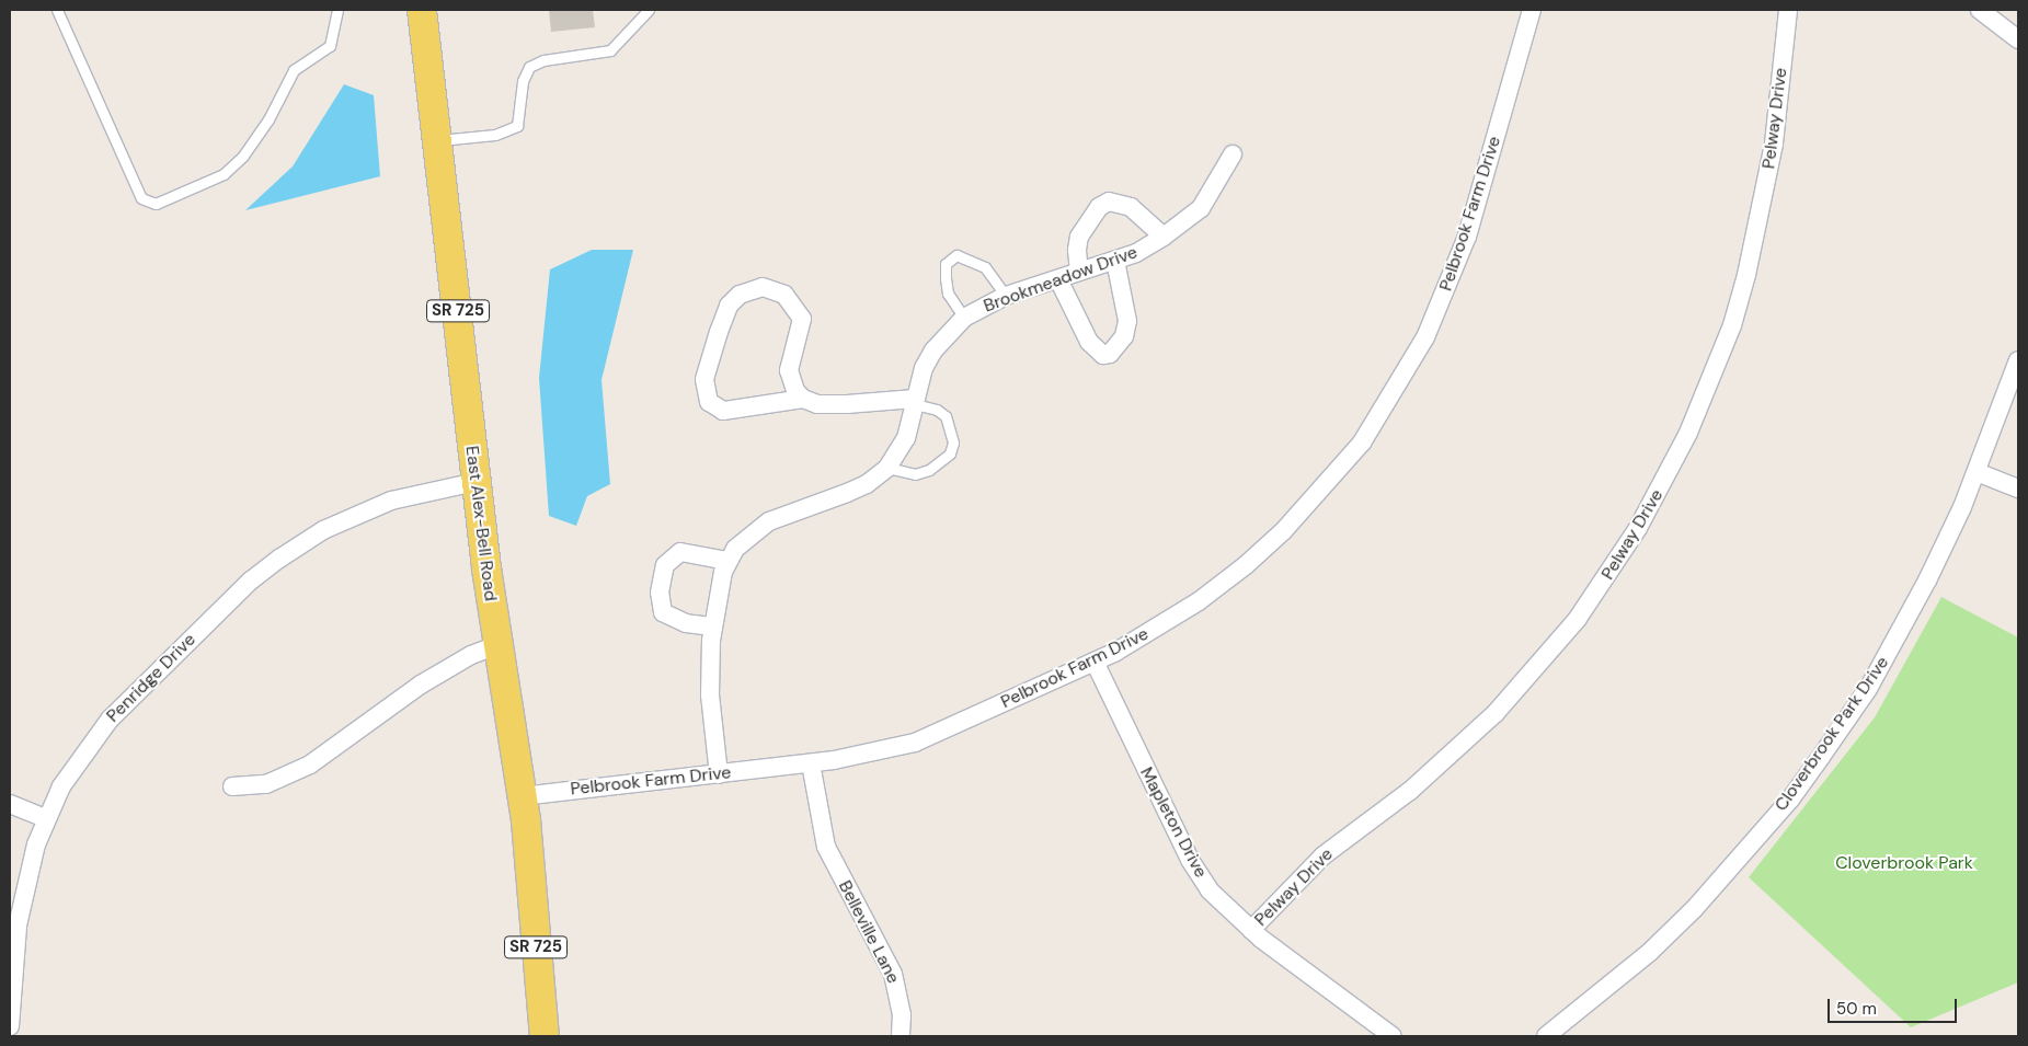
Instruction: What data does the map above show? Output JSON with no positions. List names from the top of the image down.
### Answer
{
  "streets": {
    "main road": ["SR 725", "East Alex-Bell Road"],
    "street": [
      "Pelway Drive",
      "Pelbrook Farm Drive",
      "Brookmeadow Drive",
      "Penridge Drive",
      "Cloverbrook Park Drive",
      "Mapleton Drive",
      "Belleville Lane"
    ]
  },
  "crossings": [
    ["Pelway Drive", "Mapleton Drive"],
    ["Pelbrook Farm Drive", "Brookmeadow Drive"],
    ["Pelbrook Farm Drive", "East Alex-Bell Road"],
    ["Pelbrook Farm Drive", "Mapleton Drive"],
    ["Pelbrook Farm Drive", "Belleville Lane"],
    ["East Alex-Bell Road", "Penridge Drive"]
  ],
  "parks": ["Cloverbrook Park"],
  "scale_bar": "50 m"
}
